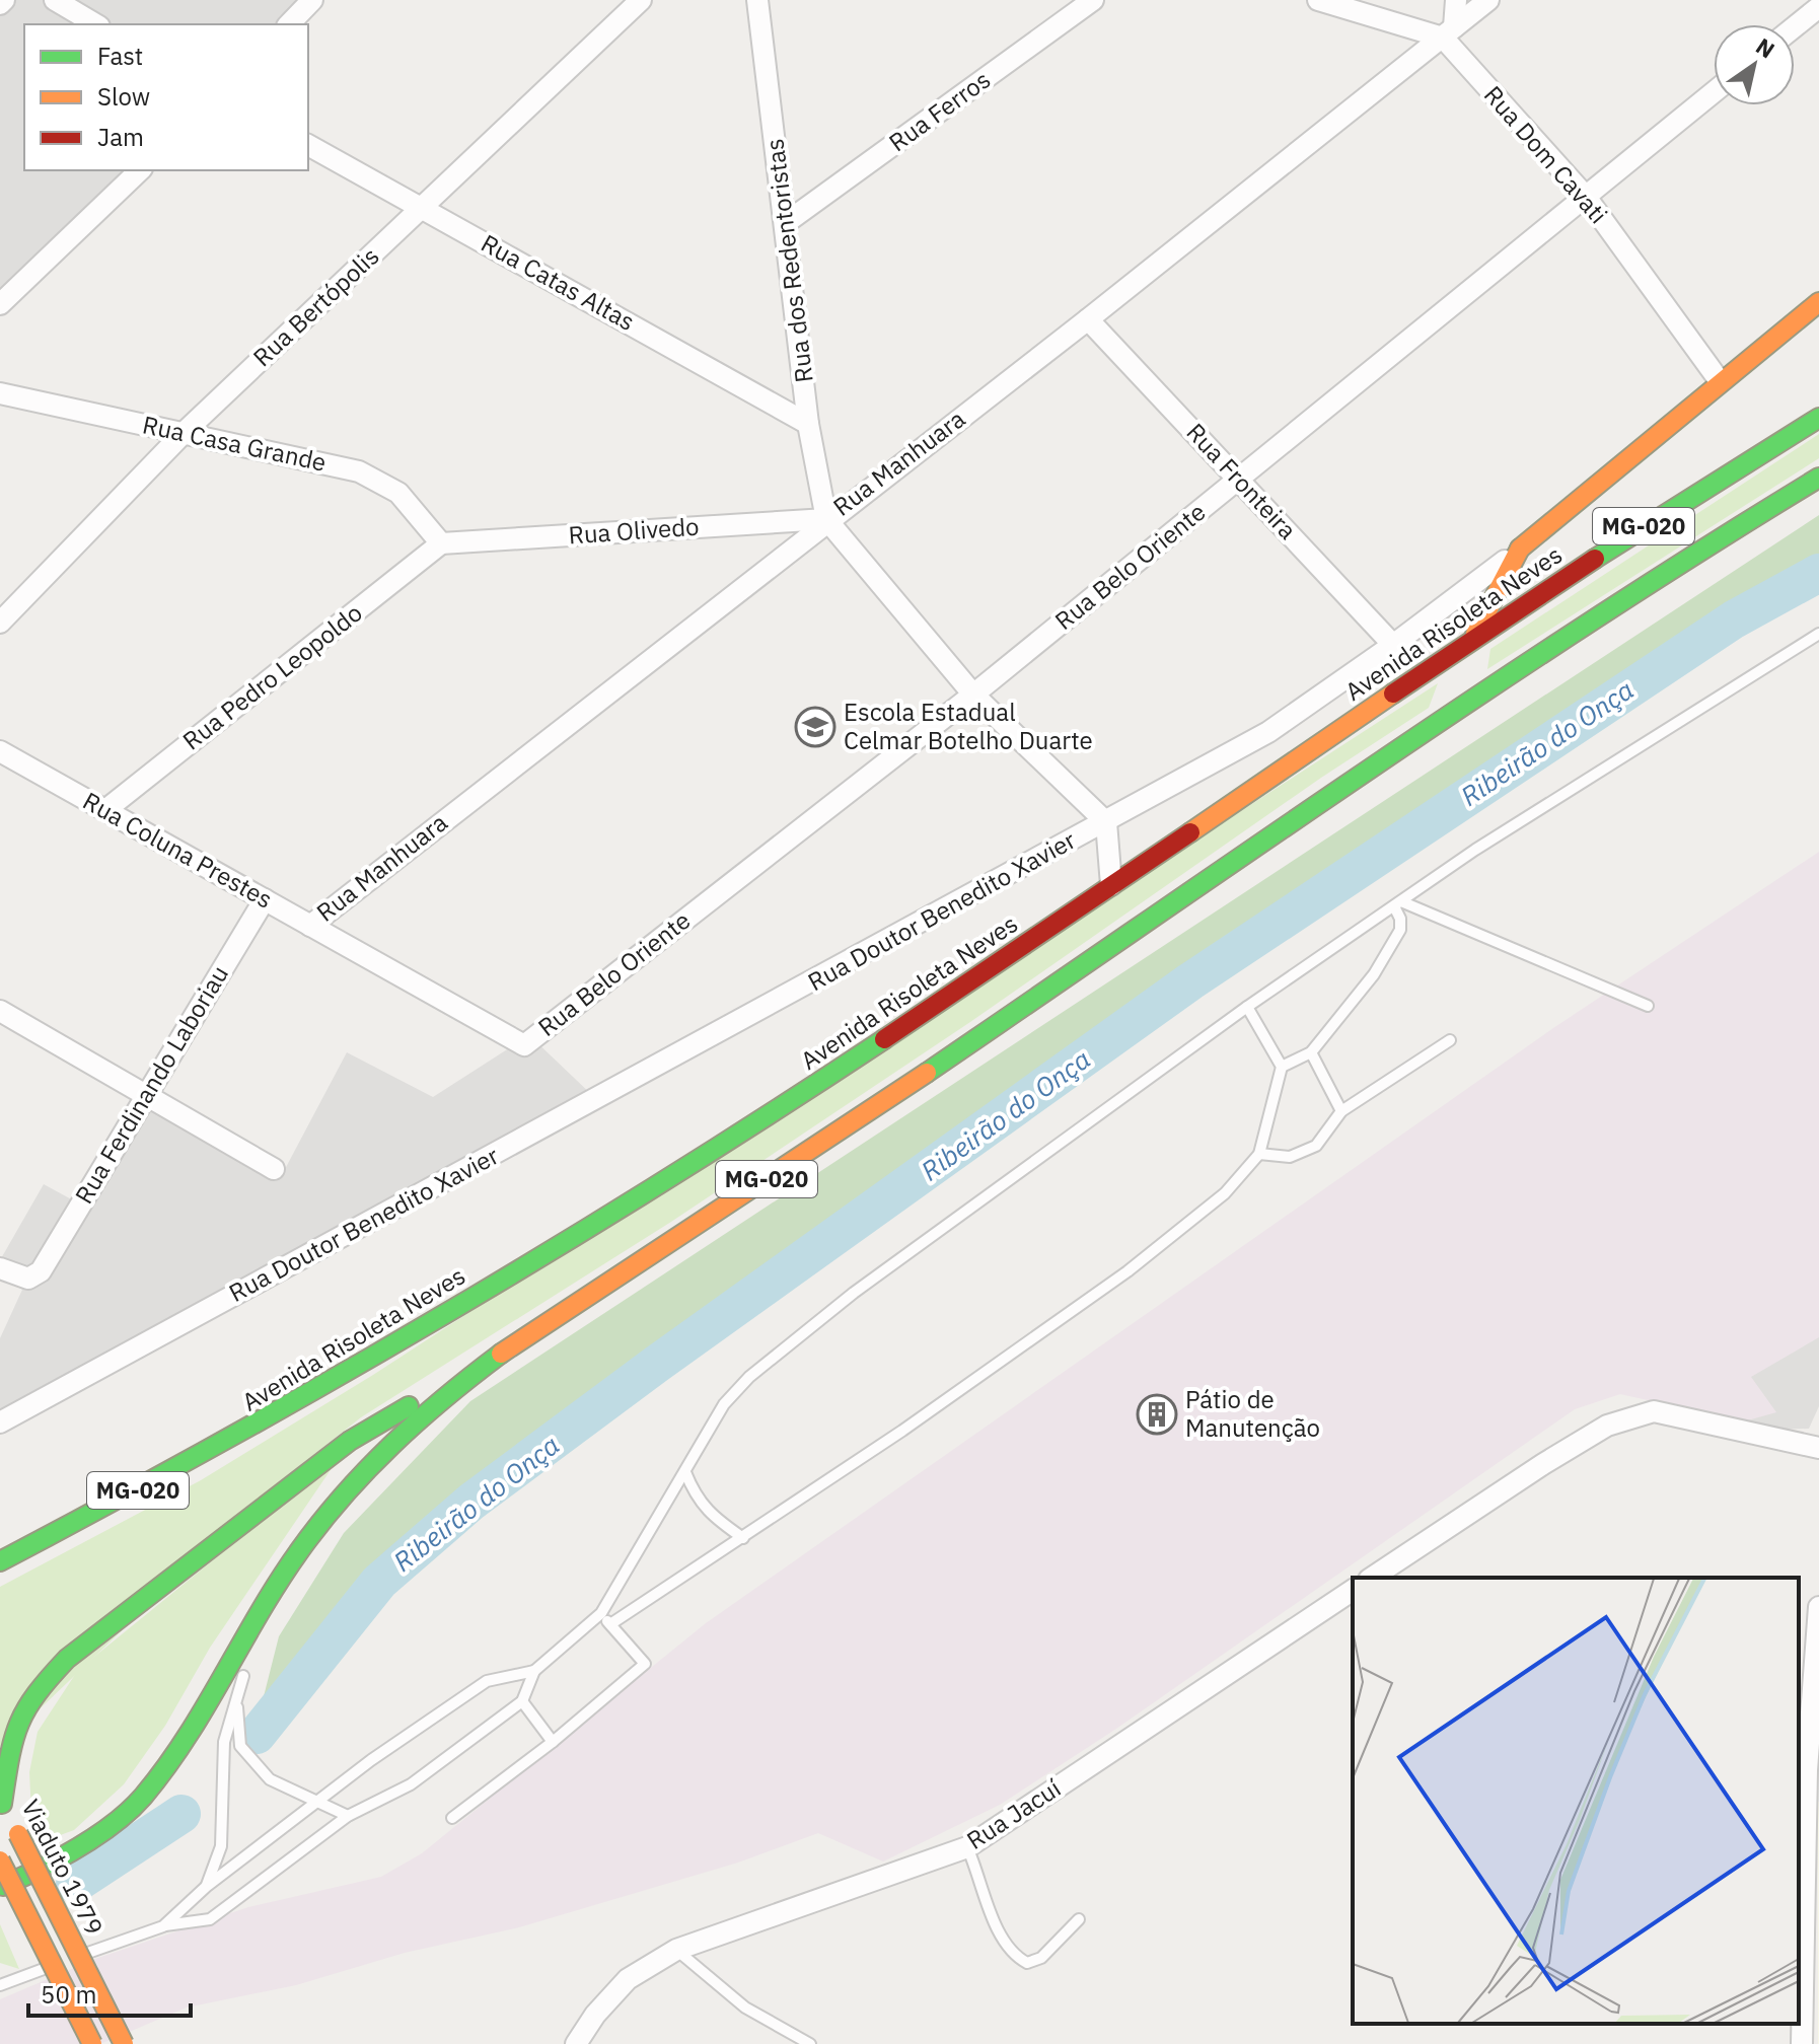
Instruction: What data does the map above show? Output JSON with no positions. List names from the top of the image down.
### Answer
{
  "streets": {
    "main road": [
      "MG-020",
      "Avenida Risoleta Neves",
      "Rua Doutor Benedito Xavier",
      "Viaduto 1979"
    ],
    "street": [
      "Rua Ferros",
      "Rua Dom Cavati",
      "Rua dos Redentoristas",
      "Rua Catas Altas",
      "Rua Bertópolis",
      "Rua Casa Grande",
      "Rua Manhuara",
      "Rua Fronteira",
      "Rua Olivedo",
      "Rua Belo Oriente",
      "Rua Pedro Leopoldo",
      "Rua Coluna Prestes",
      "Rua Ferdinando Laboriau",
      "Rua Jacuí"
    ]
  },
  "crossings": [
    ["Rua Ferros", "Rua dos Redentoristas"],
    ["Rua Dom Cavati", "Rua Manhuara"],
    ["Rua Dom Cavati", "Rua Belo Oriente"],
    ["Rua Dom Cavati", "Rua Doutor Benedito Xavier"],
    ["Rua dos Redentoristas", "Rua Catas Altas"],
    ["Rua dos Redentoristas", "Rua Manhuara"],
    ["Rua dos Redentoristas", "Rua Olivedo"],
    ["Rua Catas Altas", "Rua Bertópolis"],
    ["Rua Bertópolis", "Rua Casa Grande"],
    ["Rua Casa Grande", "Rua Olivedo"],
    ["Rua Casa Grande", "Rua Pedro Leopoldo"],
    ["Rua Manhuara", "Rua Fronteira"],
    ["Rua Manhuara", "Rua Olivedo"],
    ["Rua Manhuara", "Rua Coluna Prestes"],
    ["Rua Fronteira", "Rua Belo Oriente"],
    ["Rua Fronteira", "Rua Doutor Benedito Xavier"],
    ["Rua Olivedo", "Rua Pedro Leopoldo"],
    ["Rua Belo Oriente", "Rua Coluna Prestes"],
    ["Rua Pedro Leopoldo", "Rua Coluna Prestes"],
    ["Rua Coluna Prestes", "Rua Ferdinando Laboriau"]
  ],
  "water": ["Ribeirão do Onça"],
  "places": {
    "school or university": ["Escola Estadual Celmar Botelho Duarte"],
    "building": ["Pátio de Manutenção"]
  },
  "legend": ["Fast", "Slow", "Jam"],
  "scale_bar": "50 m",
  "north": "top right"
}
